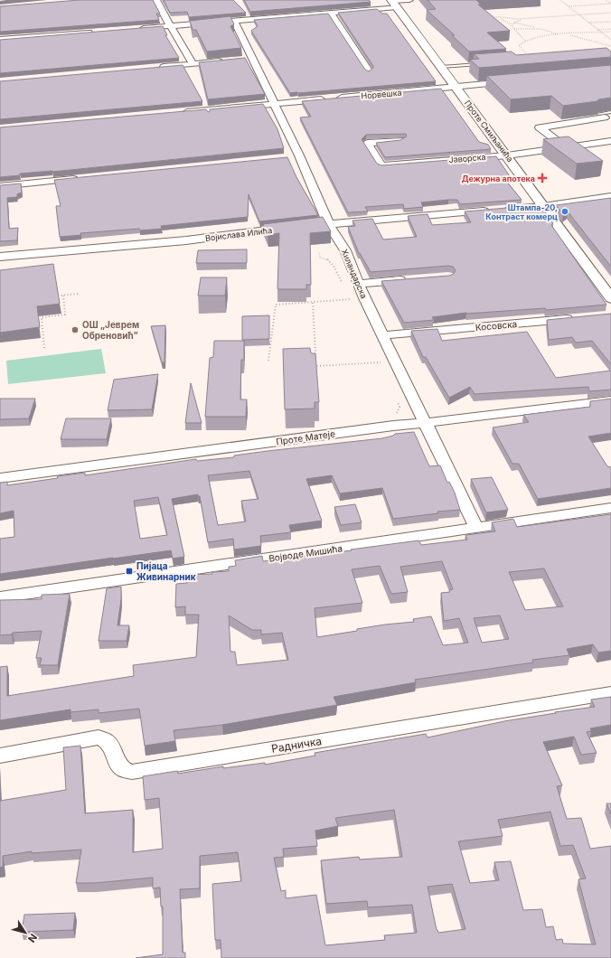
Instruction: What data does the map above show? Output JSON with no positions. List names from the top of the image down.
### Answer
{
  "streets": {
    "street": [
      "Норвешка",
      "Проте Смиљанића",
      "Јаворска",
      "Војислава Илића",
      "Хиландарска",
      "Косовска",
      "Проте Матеје",
      "Војводе Мишића",
      "Радничка"
    ]
  },
  "crossings": [
    ["Норвешка", "Проте Смиљанића"],
    ["Норвешка", "Хиландарска"],
    ["Проте Смиљанића", "Јаворска"],
    ["Проте Смиљанића", "Војислава Илића"],
    ["Војислава Илића", "Хиландарска"],
    ["Хиландарска", "Косовска"],
    ["Хиландарска", "Проте Матеје"],
    ["Хиландарска", "Војводе Мишића"]
  ],
  "places": {
    "health": ["Дежурна апотека"],
    "other": ["Штампа-20, Контраст комерц", "ОШ „Јеврем Обреновић”"],
    "transit": ["Пијаца Живинарник"]
  },
  "north": "bottom right"
}
